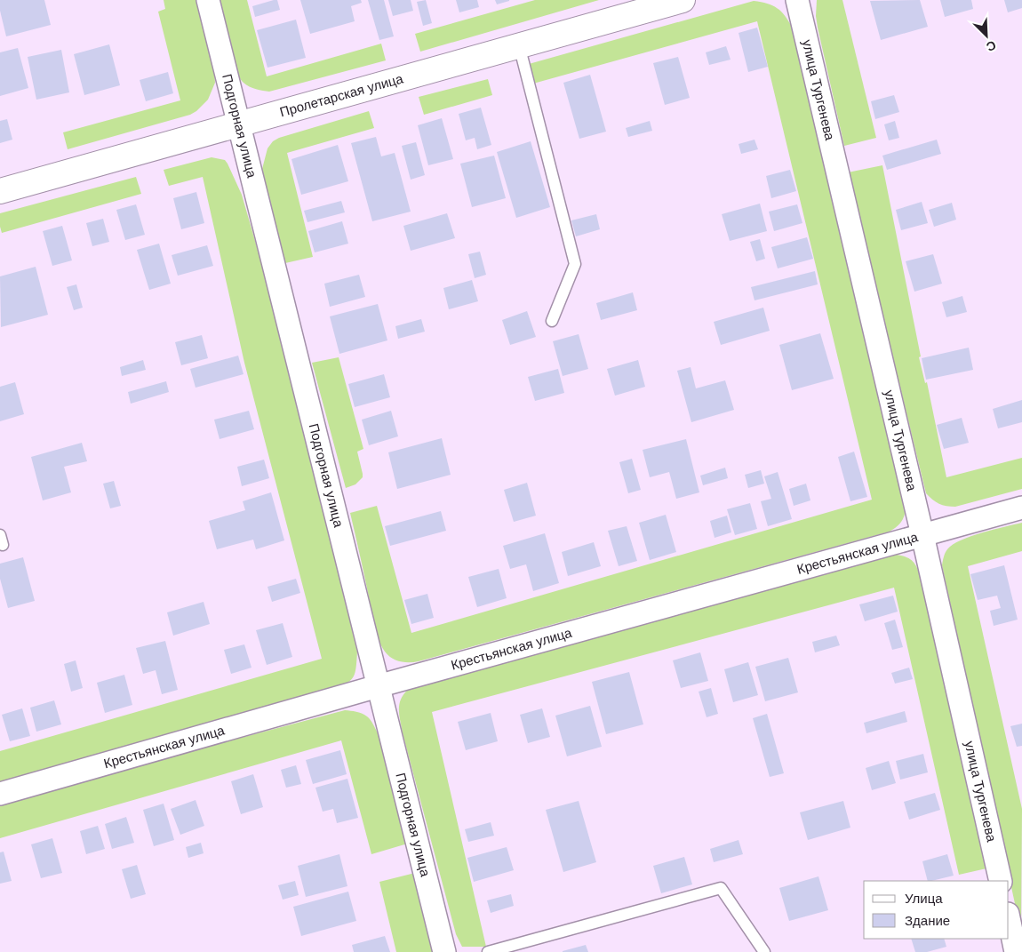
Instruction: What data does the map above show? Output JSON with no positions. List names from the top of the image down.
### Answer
{
  "streets": {
    "street": [
      "улица Тургенева",
      "Пролетарская улица",
      "Подгорная улица",
      "Крестьянская улица"
    ]
  },
  "crossings": [
    ["улица Тургенева", "Крестьянская улица"],
    ["Пролетарская улица", "Подгорная улица"],
    ["Подгорная улица", "Крестьянская улица"]
  ],
  "legend": ["Улица", "Здание"],
  "north": "bottom right"
}
